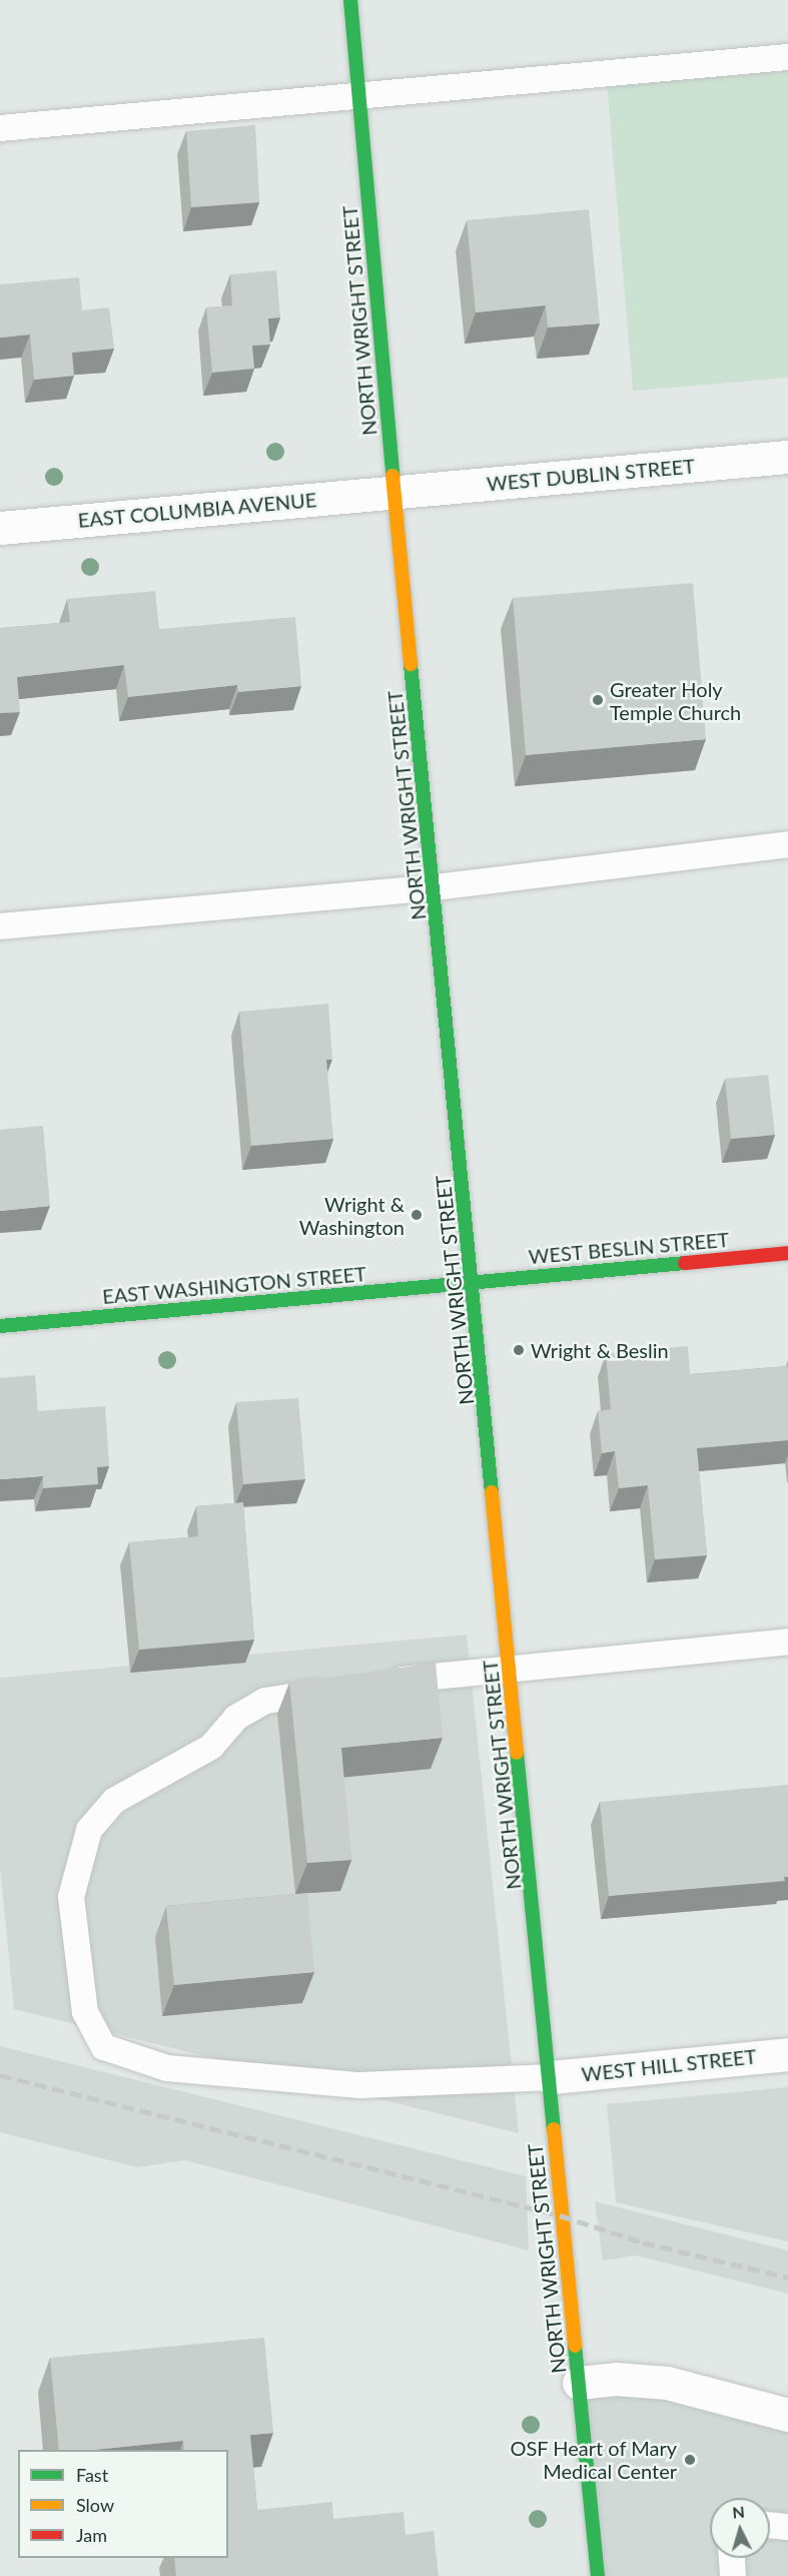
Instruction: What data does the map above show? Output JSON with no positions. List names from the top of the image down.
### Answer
{
  "streets": {
    "street": [
      "NORTH WRIGHT STREET",
      "WEST DUBLIN STREET",
      "EAST COLUMBIA AVENUE",
      "WEST BESLIN STREET",
      "EAST WASHINGTON STREET",
      "WEST HILL STREET"
    ]
  },
  "crossings": [
    ["NORTH WRIGHT STREET", "WEST DUBLIN STREET"],
    ["NORTH WRIGHT STREET", "EAST COLUMBIA AVENUE"],
    ["NORTH WRIGHT STREET", "WEST BESLIN STREET"],
    ["NORTH WRIGHT STREET", "EAST WASHINGTON STREET"],
    ["NORTH WRIGHT STREET", "WEST HILL STREET"],
    ["WEST DUBLIN STREET", "EAST COLUMBIA AVENUE"],
    ["WEST BESLIN STREET", "EAST WASHINGTON STREET"]
  ],
  "places": [
    "Greater Holy Temple Church",
    "Wright & Washington",
    "Wright & Beslin",
    "OSF Heart of Mary Medical Center"
  ],
  "legend": ["Fast", "Slow", "Jam"],
  "north": "top"
}
